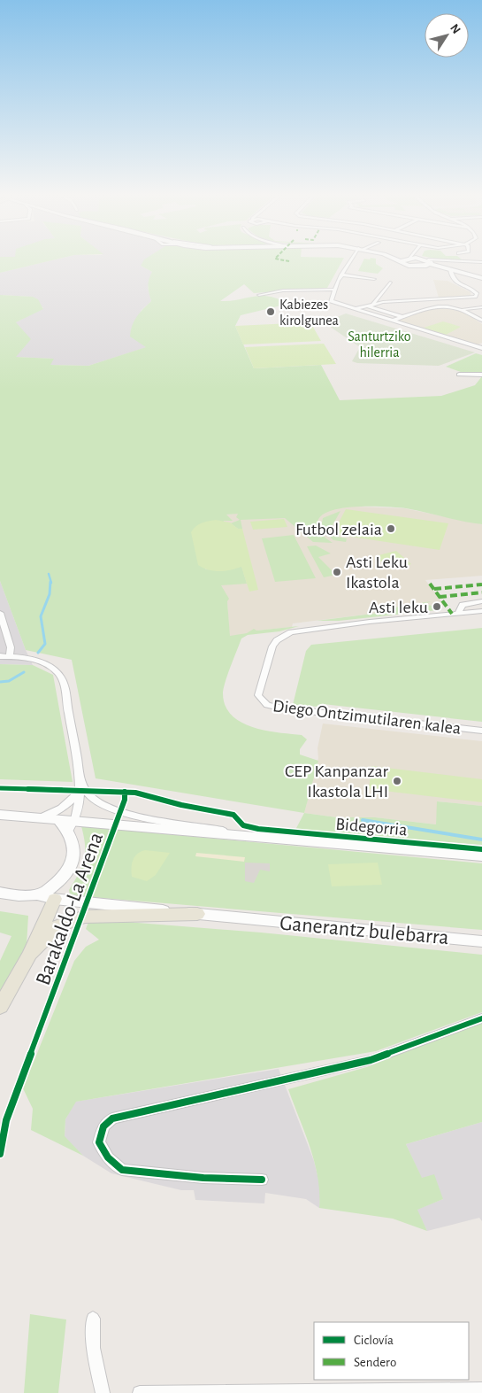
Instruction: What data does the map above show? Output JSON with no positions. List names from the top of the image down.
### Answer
{
  "streets": {
    "street": ["Diego Ontzimutilaren kalea", "Ganerantz bulebarra"],
    "cycle path": ["Bidegorria", "Barakaldo-La Arena"]
  },
  "parks": ["Santurtziko hilerria"],
  "places": [
    "Kabiezes kirolgunea",
    "Futbol zelaia",
    "Asti Leku Ikastola",
    "Asti leku",
    "CEP Kanpanzar Ikastola LHI"
  ],
  "legend": ["Ciclovía", "Sendero"],
  "north": "top right"
}
